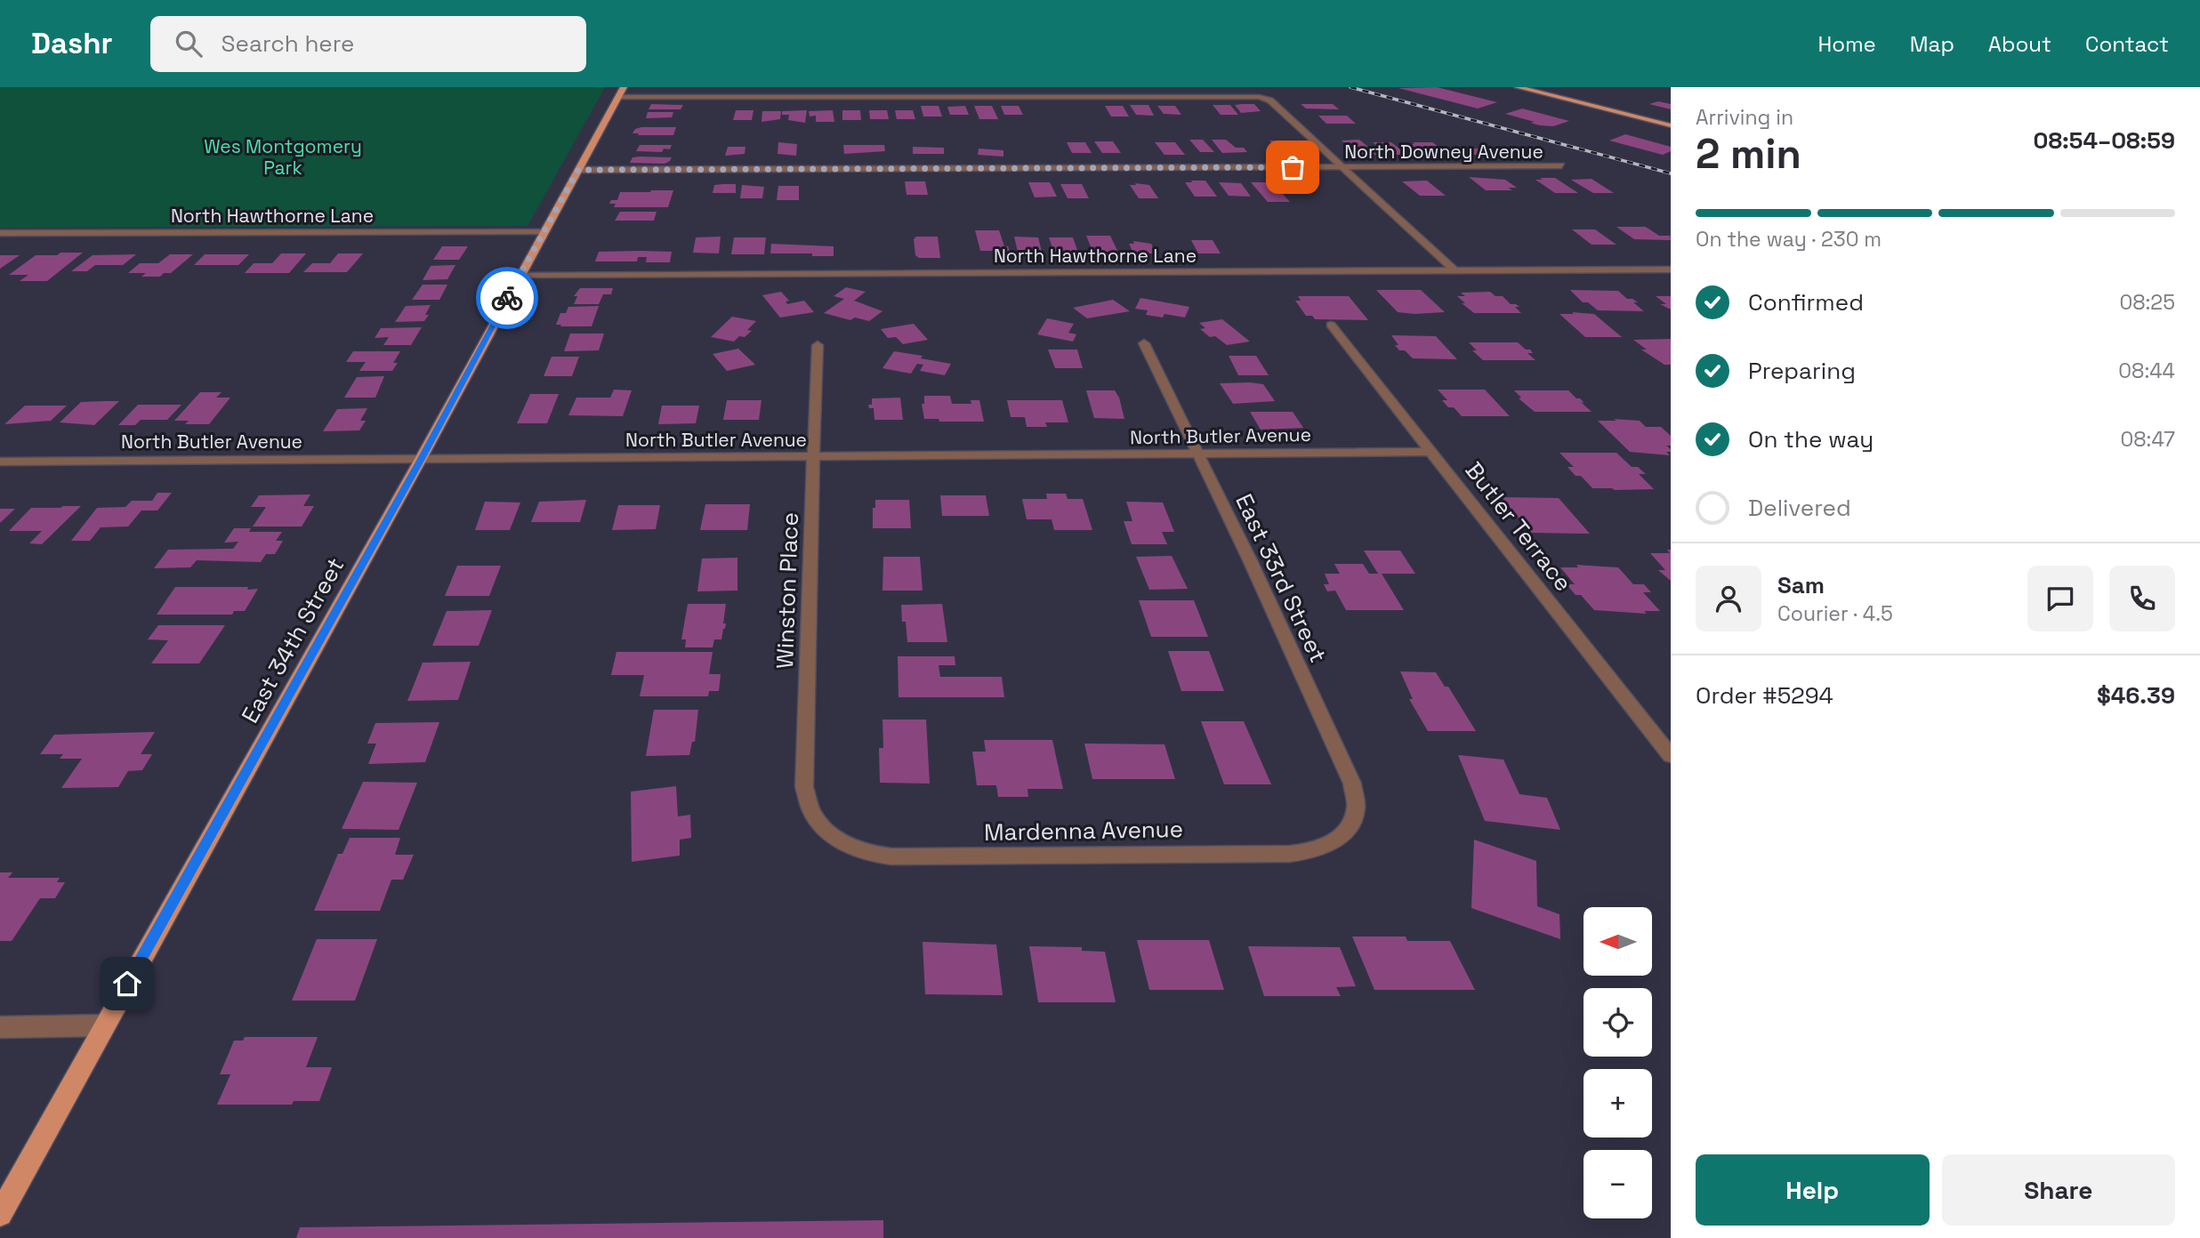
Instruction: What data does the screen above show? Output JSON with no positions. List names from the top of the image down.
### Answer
{
  "streets": {
    "main road": ["East 34th Street"],
    "street": [
      "North Downey Avenue",
      "North Hawthorne Lane",
      "North Butler Avenue",
      "Butler Terrace",
      "East 33rd Street",
      "Winston Place",
      "Mardenna Avenue"
    ]
  },
  "crossings": [
    ["North Downey Avenue", "East 34th Street"],
    ["North Hawthorne Lane", "East 34th Street"],
    ["North Butler Avenue", "Butler Terrace"],
    ["North Butler Avenue", "East 33rd Street"],
    ["North Butler Avenue", "Winston Place"],
    ["North Butler Avenue", "East 34th Street"],
    ["East 33rd Street", "Mardenna Avenue"],
    ["Winston Place", "Mardenna Avenue"]
  ],
  "parks": ["Wes Montgomery Park"],
  "north": "left",
  "page": {
    "header": "Dashr",
    "search": "Search here",
    "nav": [
      "Home",
      "Map",
      "About",
      "Contact"
    ],
    "heading": ["2 min", "Arriving in", "08:54–08:59"],
    "panel": [
      "Sam",
      "Courier · 4.5",
      "Order #5294",
      "$46.39"
    ],
    "bar": "On the way · 230 m",
    "list": [
      ["Confirmed", "08:25"],
      ["Preparing", "08:44"],
      ["On the way", "08:47"],
      "Delivered"
    ],
    "map_buttons": ["+", "−"],
    "buttons": ["Help", "Share"]
  }
}
